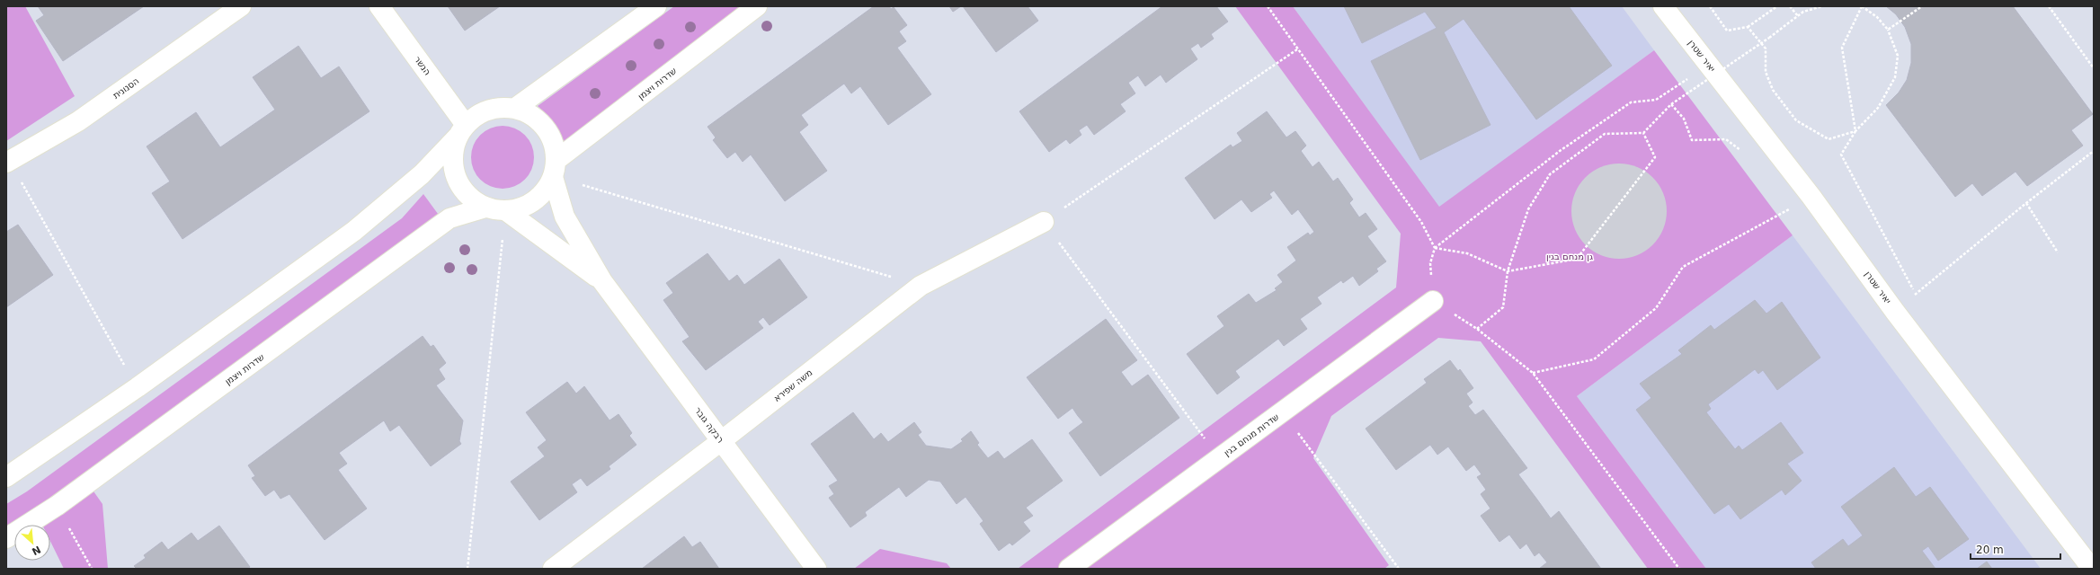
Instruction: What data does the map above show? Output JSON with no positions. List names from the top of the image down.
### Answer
{
  "streets": {
    "street": [
      "יאיר שטרן",
      "הנשר",
      "שדרות ויצמן",
      "הסנונית",
      "משה שפירא",
      "רבקה גובר",
      "שדרות מנחם בגין"
    ]
  },
  "crossings": [
    ["הנשר", "שדרות ויצמן"],
    ["הנשר", "רבקה גובר"],
    ["שדרות ויצמן", "רבקה גובר"],
    ["משה שפירא", "רבקה גובר"]
  ],
  "parks": ["גן מנחם בגין"],
  "scale_bar": "20 m",
  "north": "bottom right"
}
